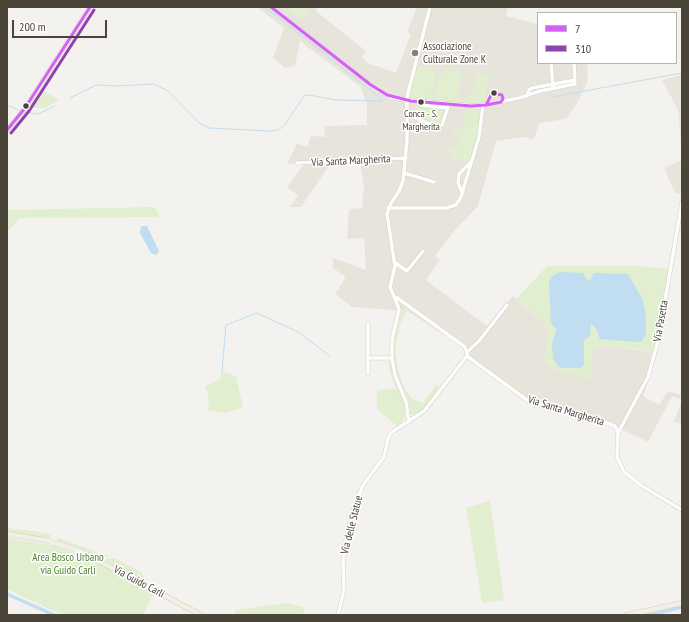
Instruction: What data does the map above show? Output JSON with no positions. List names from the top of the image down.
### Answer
{
  "streets": {
    "main road": ["Via Guido Carli"],
    "street": ["Via Santa Margherita", "Via Pasetta", "Via delle Statue"]
  },
  "crossings": [
    ["Via Santa Margherita", "Via Pasetta"],
    ["Via Santa Margherita", "Via delle Statue"]
  ],
  "parks": ["Area Bosco Urbano via Guido Carli"],
  "places": ["Associazione Culturale Zone K", "Conca - S. Margherita"],
  "lines": ["transit line 7", "transit line 310"],
  "legend": ["7", "310"],
  "scale_bar": "200 m"
}
